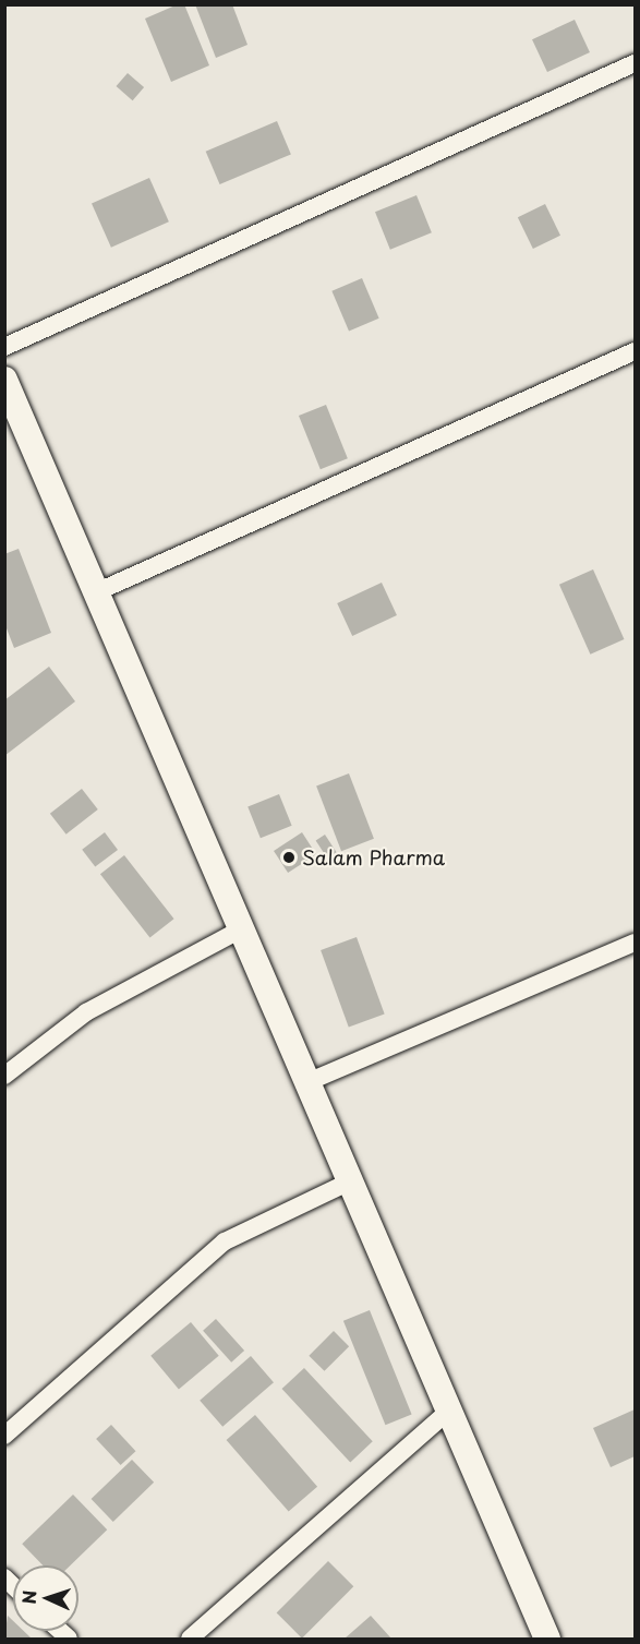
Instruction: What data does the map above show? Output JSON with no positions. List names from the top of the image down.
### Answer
{
  "places": ["Salam Pharma"],
  "north": "left"
}
